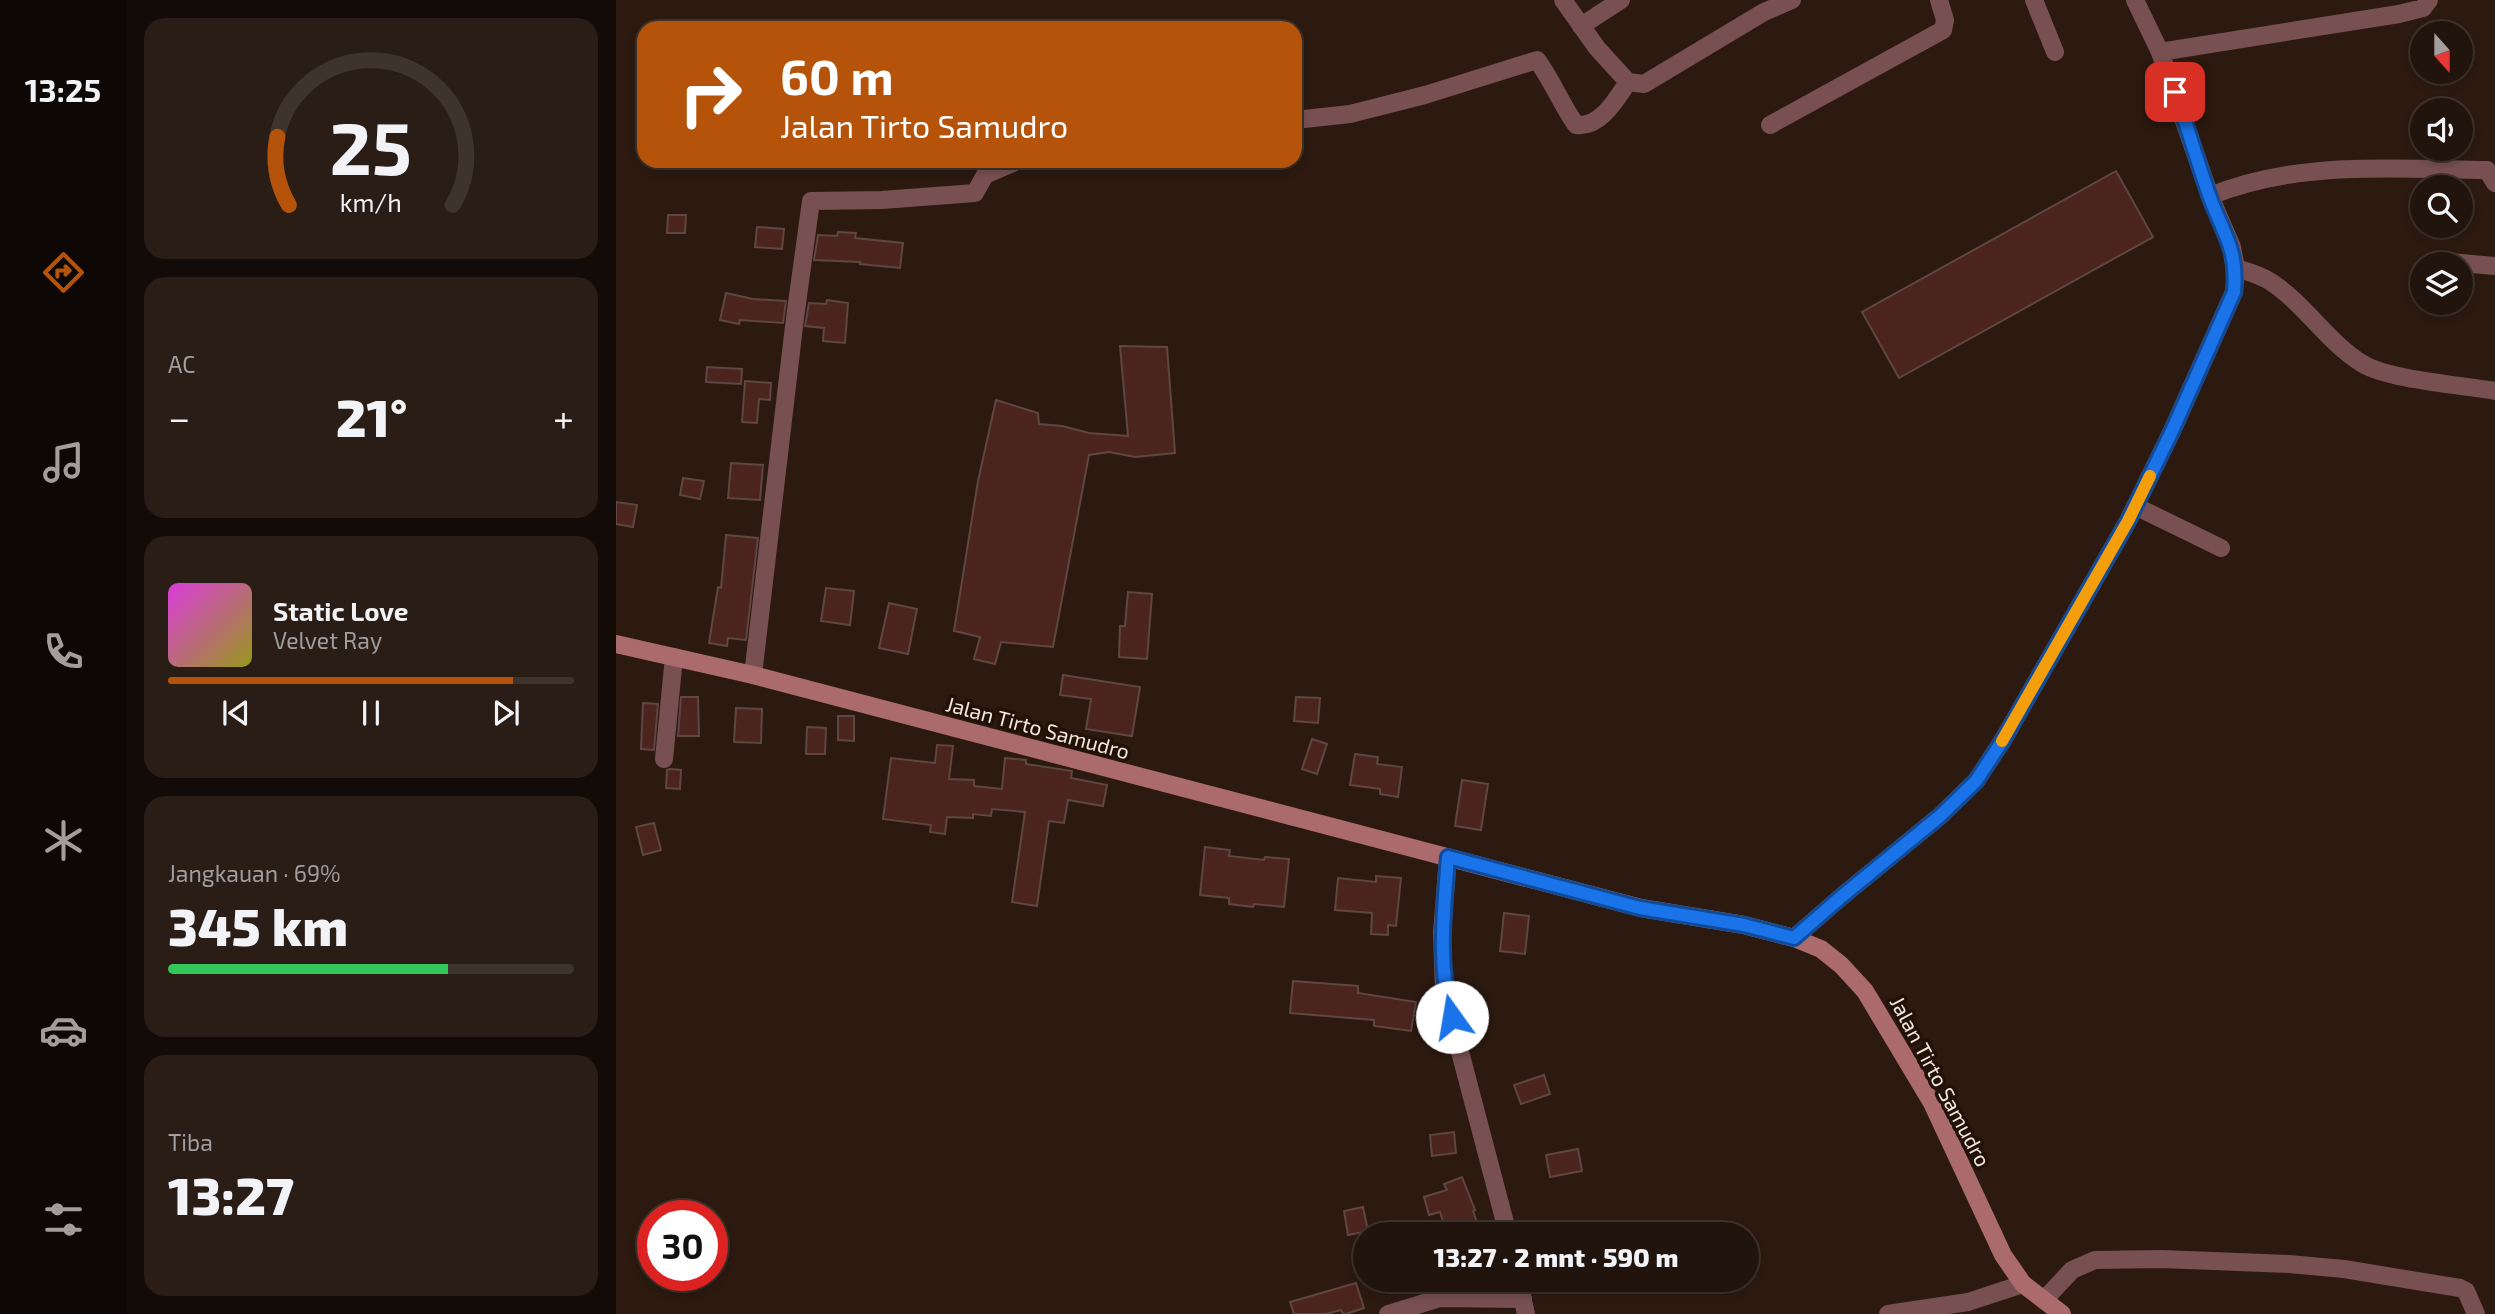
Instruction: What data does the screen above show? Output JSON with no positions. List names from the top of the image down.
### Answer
{
  "streets": {
    "street": ["Jalan Tirto Samudro"]
  },
  "north": "bottom",
  "page": {
    "tabs": "13:25",
    "turn": ["60 m", "Jalan Tirto Samudro"],
    "tile": [
      "AC",
      ["Jangkauan · 69%", "345 km"],
      ["Tiba", "13:27"]
    ],
    "heat": ["−", "21°", "+"],
    "song": ["Static Love", "Velvet Ray"],
    "limit": "30",
    "trip": "13:27 · 2 mnt · 590 m",
    "gauge": ["25", "km/h"]
  }
}
